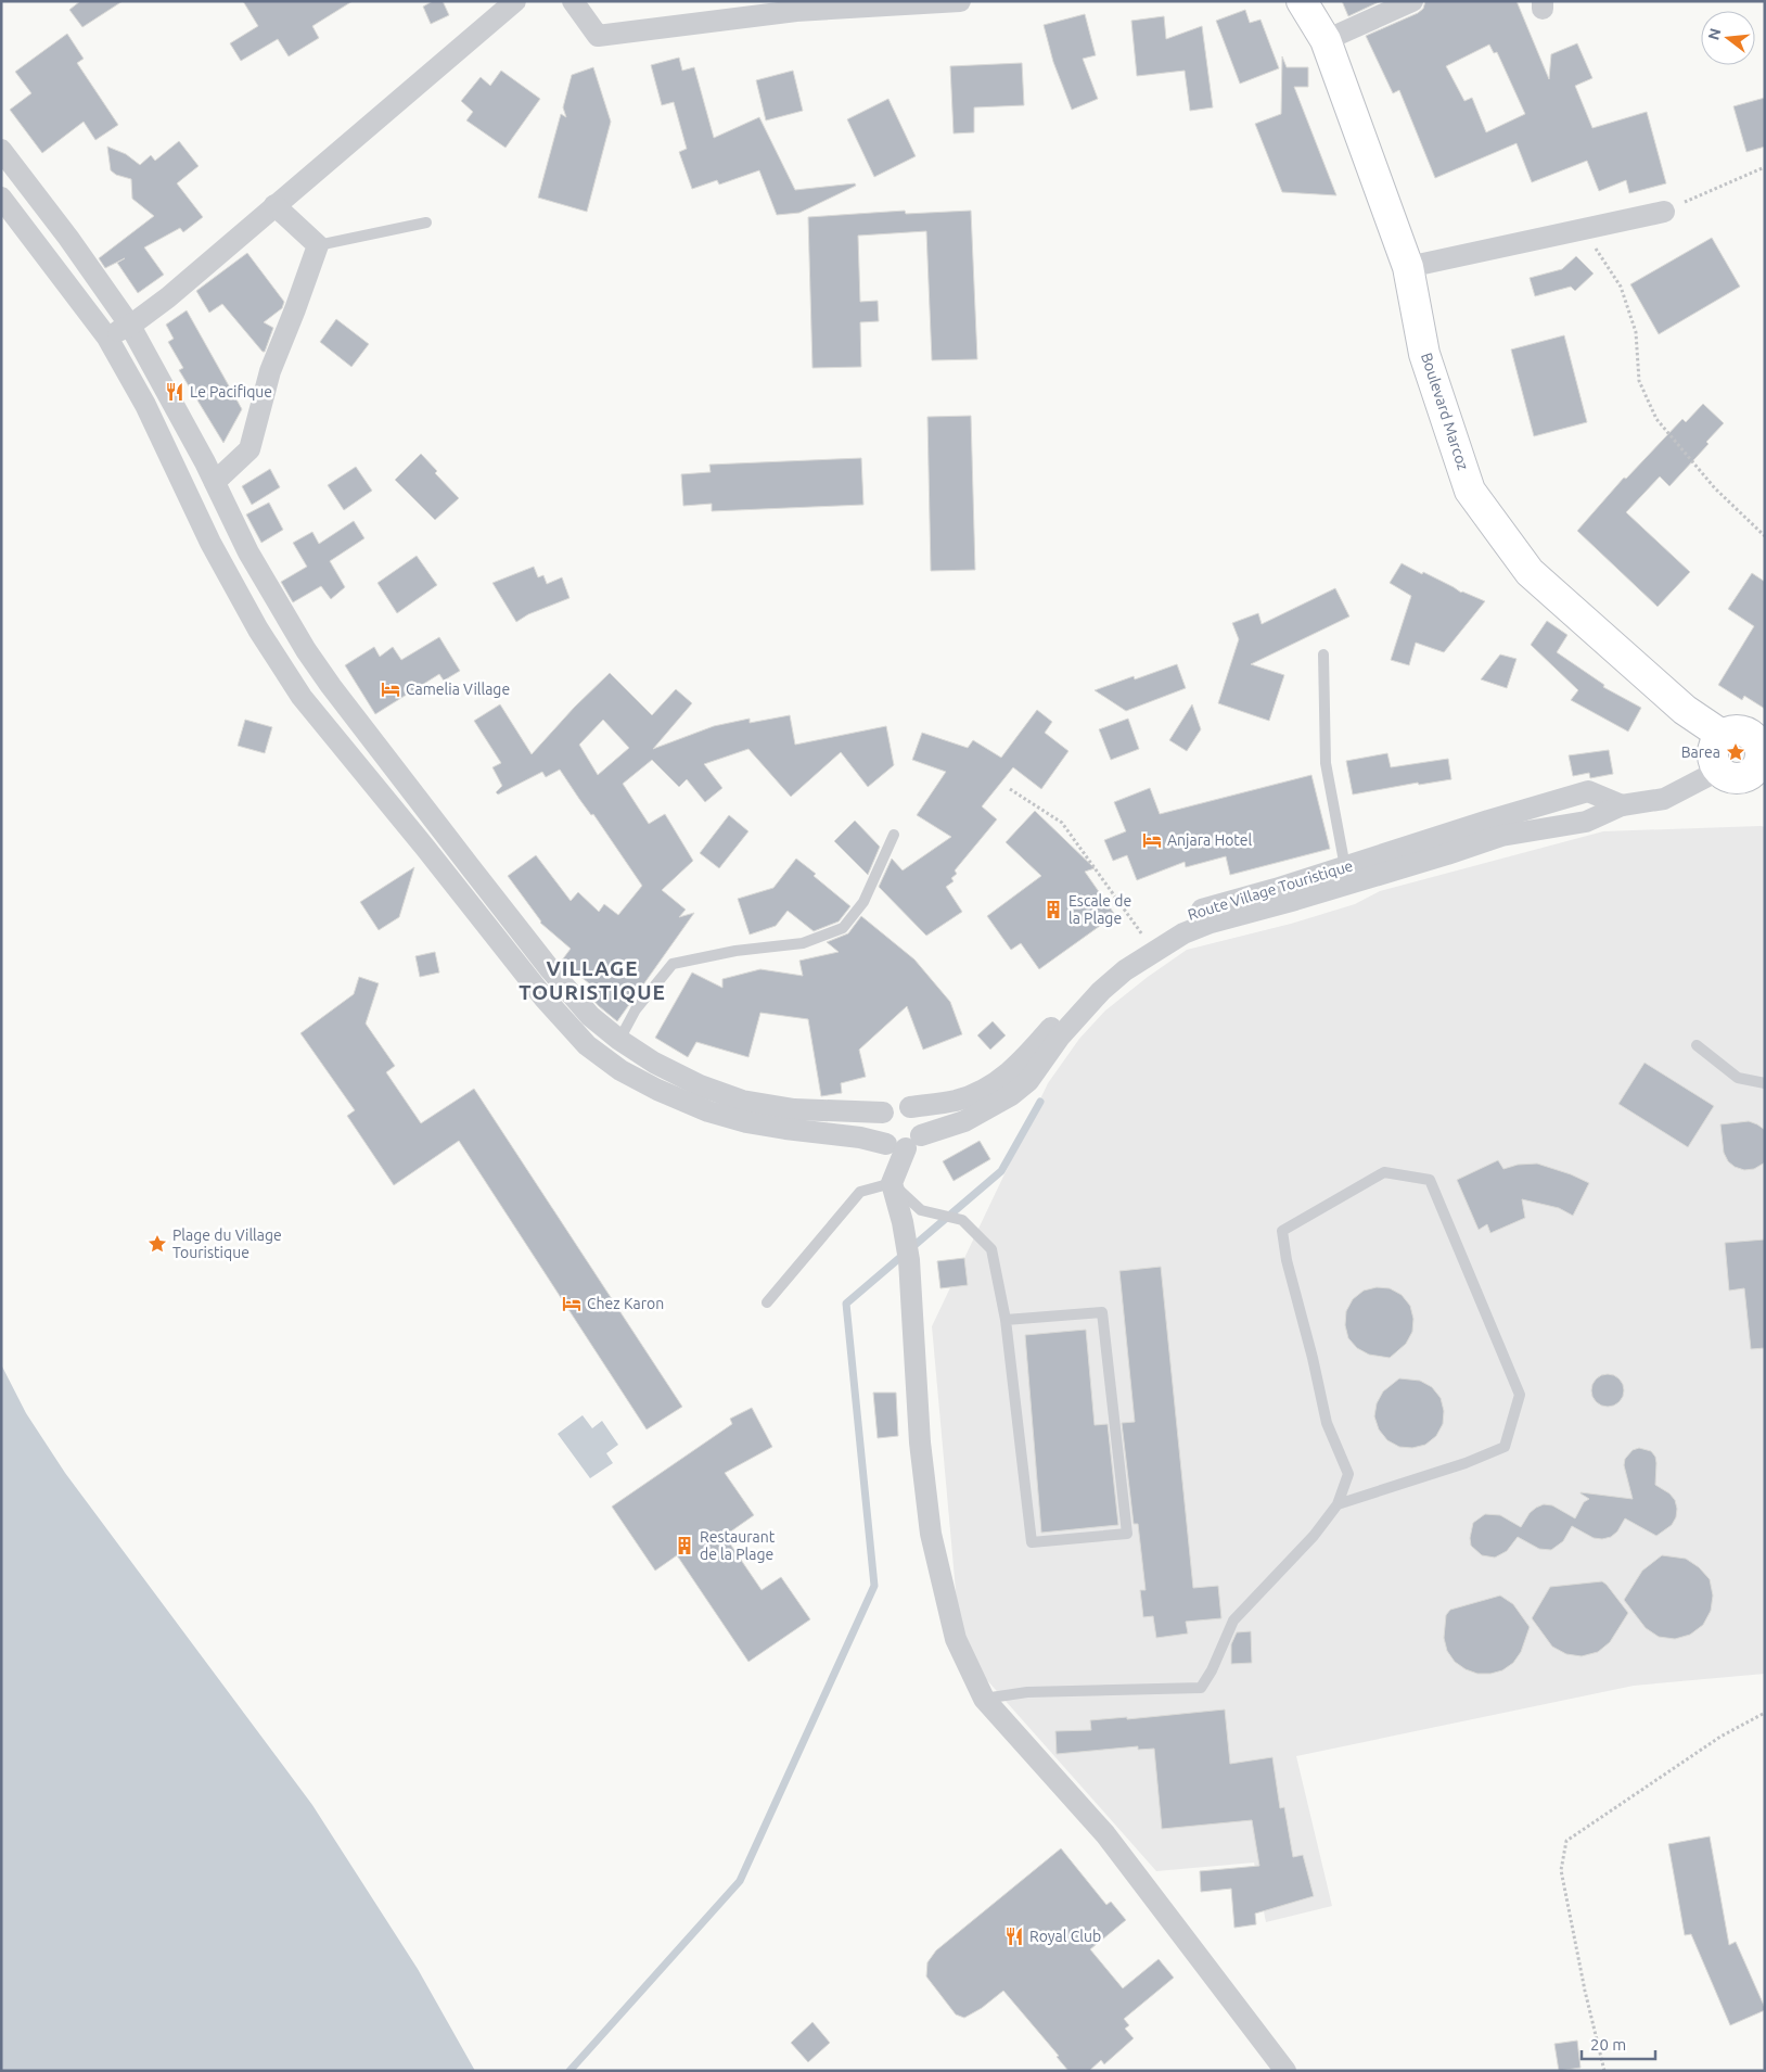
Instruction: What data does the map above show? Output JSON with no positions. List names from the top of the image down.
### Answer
{
  "streets": {
    "main road": ["Boulevard Marcoz"],
    "street": ["Route Village Touristique"]
  },
  "crossings": [
    ["Boulevard Marcoz", "Route Village Touristique"]
  ],
  "districts": ["VILLAGE TOURISTIQUE"],
  "places": {
    "restaurant": ["Le Pacifique", "Royal Club"],
    "hotel": ["Camelia Village", "Anjara Hotel", "Chez Karon"],
    "place": ["Barea", "Plage du Village Touristique"],
    "building": ["Escale de la Plage", "Restaurant de la Plage"]
  },
  "scale_bar": "20 m",
  "north": "left"
}
